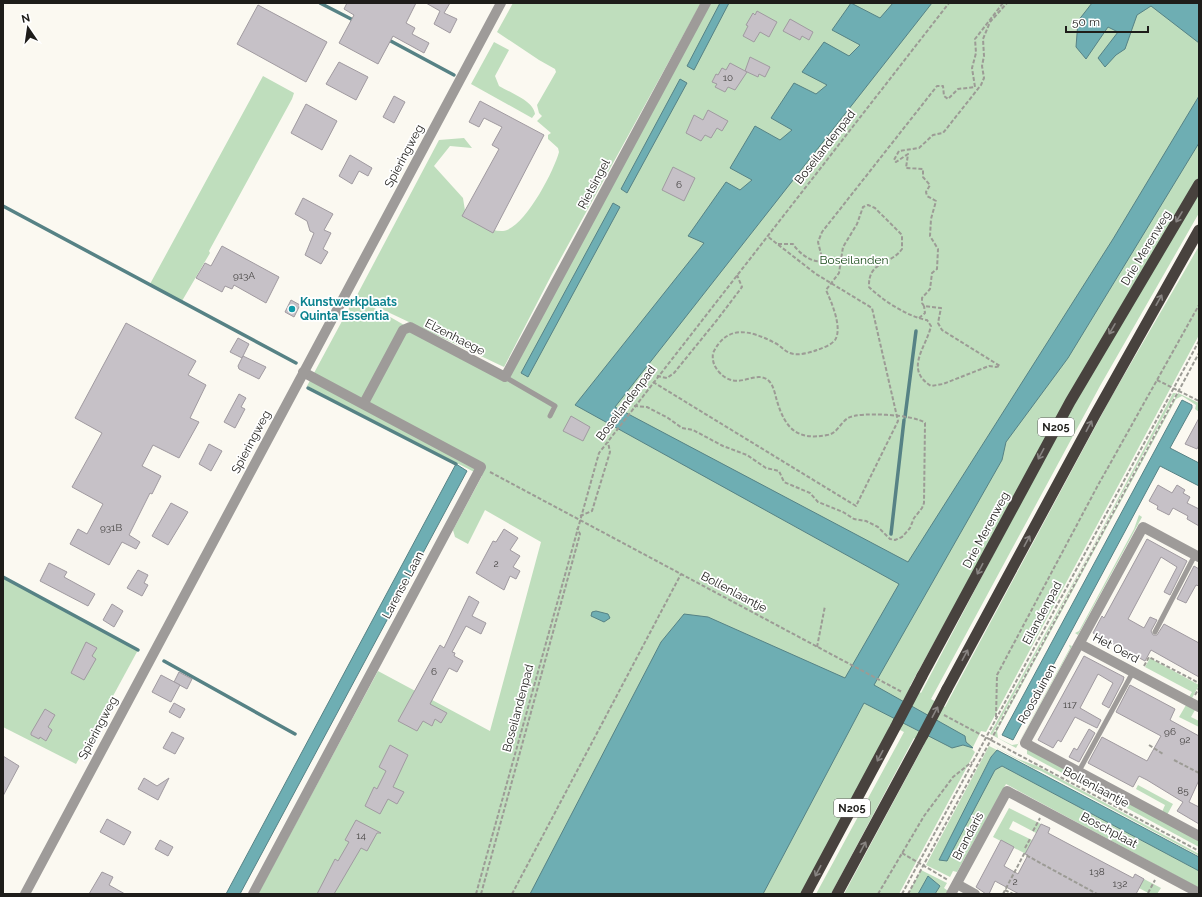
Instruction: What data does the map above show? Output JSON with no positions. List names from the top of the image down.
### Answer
{
  "streets": {
    "highway": ["Drie Merenweg", "N205"],
    "street": [
      "Spieringweg",
      "Rietsingel",
      "Elzenhaege",
      "Larense Laan",
      "Het Oerd",
      "Roosduinen",
      "Boschplaat",
      "Brandaris"
    ],
    "path": ["Boseilandenpad", "Bollenlaantje", "Eilandenpad"]
  },
  "crossings": [
    ["Boseilandenpad", "Bollenlaantje"],
    ["Rietsingel", "Elzenhaege"],
    ["Larense Laan", "Bollenlaantje"],
    ["Bollenlaantje", "Eilandenpad"],
    ["Het Oerd", "Roosduinen"],
    ["Boschplaat", "Brandaris"]
  ],
  "parks": ["Boseilanden"],
  "places": ["Kunstwerkplaats Quinta Essentia"],
  "house_numbers": [
    "10",
    "6",
    "913A",
    "931B",
    "2",
    "6",
    "117",
    "96",
    "92",
    "85",
    "14",
    "138",
    "2",
    "132"
  ],
  "scale_bar": "50 m",
  "north": "top"
}
